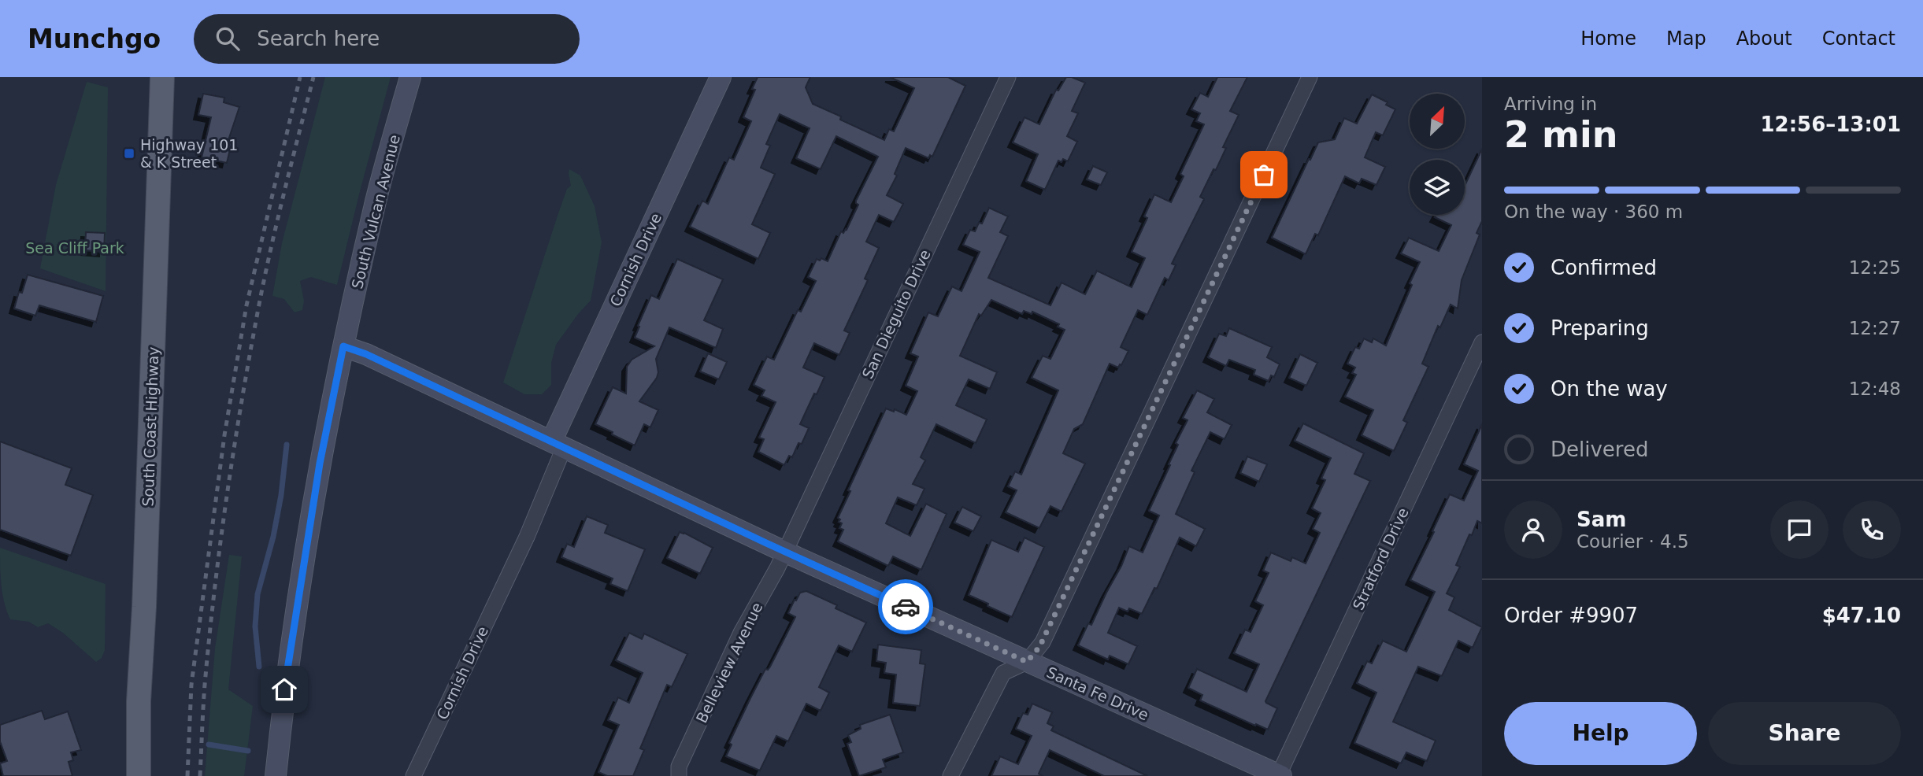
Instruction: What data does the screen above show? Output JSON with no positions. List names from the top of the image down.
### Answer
{
  "streets": {
    "main road": [
      "South Vulcan Avenue",
      "Cornish Drive",
      "South Coast Highway",
      "Santa Fe Drive"
    ],
    "street": ["San Dieguito Drive", "Stratford Drive", "Belleview Avenue"]
  },
  "crossings": [
    ["South Vulcan Avenue", "Santa Fe Drive"],
    ["Cornish Drive", "Santa Fe Drive"],
    ["San Dieguito Drive", "Belleview Avenue"],
    ["San Dieguito Drive", "Santa Fe Drive"],
    ["Stratford Drive", "Santa Fe Drive"],
    ["Belleview Avenue", "Santa Fe Drive"]
  ],
  "parks": ["Sea Cliff Park"],
  "places": {
    "transit": ["Highway 101 & K Street"]
  },
  "north": "top right",
  "page": {
    "header": "Munchgo",
    "search": "Search here",
    "nav": [
      "Home",
      "Map",
      "About",
      "Contact"
    ],
    "heading": ["2 min", "Arriving in", "12:56–13:01"],
    "panel": [
      "Sam",
      "Courier · 4.5",
      "Order #9907",
      "$47.10"
    ],
    "bar": "On the way · 360 m",
    "list": [
      ["Confirmed", "12:25"],
      ["Preparing", "12:27"],
      ["On the way", "12:48"],
      "Delivered"
    ],
    "buttons": ["Help", "Share"]
  }
}
